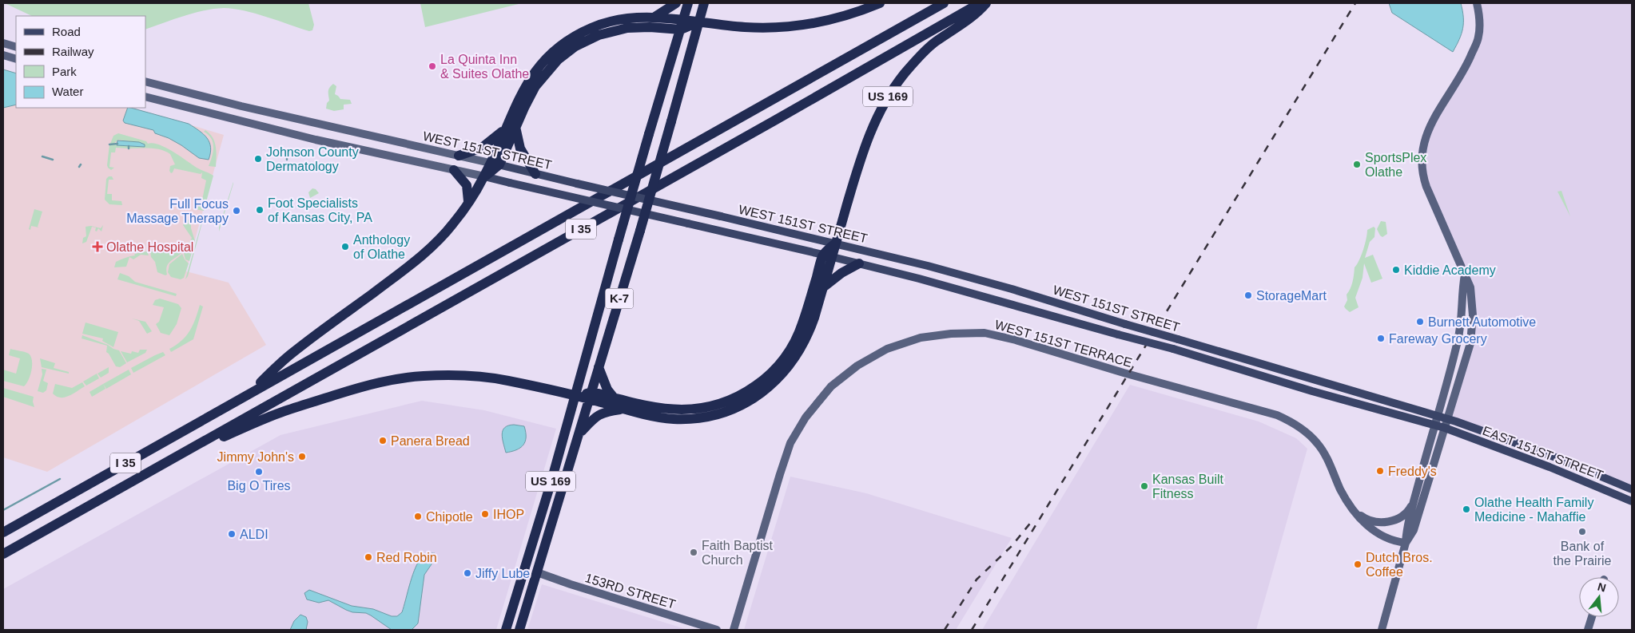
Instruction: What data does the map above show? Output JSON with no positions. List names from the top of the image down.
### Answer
{
  "streets": {
    "highway": ["US 169", "I 35", "K-7"],
    "main road": ["WEST 151ST STREET", "EAST 151ST STREET"],
    "street": ["WEST 151ST TERRACE", "153RD STREET"]
  },
  "crossings": [
    ["US 169", "WEST 151ST STREET"],
    ["US 169", "K-7"],
    ["US 169", "153RD STREET"],
    ["WEST 151ST STREET", "EAST 151ST STREET"]
  ],
  "places": {
    "other": [
      "La Quinta Inn & Suites Olathe",
      "Johnson County Dermatology",
      "SportsPlex Olathe",
      "Foot Specialists of Kansas City, PA",
      "Full Focus Massage Therapy",
      "Anthology of Olathe",
      "Kiddie Academy",
      "StorageMart",
      "Burnett Automotive",
      "Fareway Grocery",
      "Panera Bread",
      "Jimmy John's",
      "Freddy's",
      "Big O Tires",
      "Kansas Built Fitness",
      "Olathe Health Family Medicine - Mahaffie",
      "IHOP",
      "Chipotle",
      "Bank of the Prairie",
      "ALDI",
      "Faith Baptist Church",
      "Red Robin",
      "Dutch Bros. Coffee",
      "Jiffy Lube"
    ],
    "health": ["Olathe Hospital"]
  },
  "legend": [
    "Road",
    "Railway",
    "Park",
    "Water"
  ],
  "north": "top"
}
